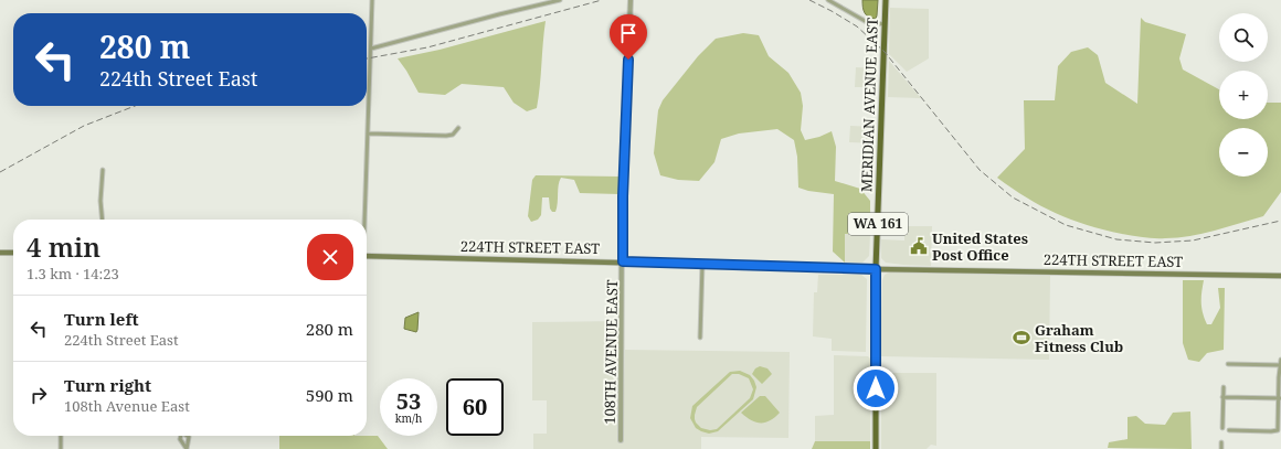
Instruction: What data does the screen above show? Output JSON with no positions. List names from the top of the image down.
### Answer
{
  "streets": {
    "main road": ["MERIDIAN AVENUE EAST", "WA 161", "224TH STREET EAST"],
    "street": ["108TH AVENUE EAST"]
  },
  "crossings": [
    ["MERIDIAN AVENUE EAST", "224TH STREET EAST"],
    ["224TH STREET EAST", "108TH AVENUE EAST"]
  ],
  "places": {
    "public building": ["United States Post Office"],
    "sports": ["Graham Fitness Club"]
  },
  "page": {
    "map_buttons": ["+", "−"],
    "turn": ["280 m", "224th Street East"],
    "heading": ["4 min", "1.3 km · 14:23"],
    "list": [
      {
        "name": "Turn left",
        "note": "224th Street East",
        "value": "280 m"
      },
      {
        "name": "Turn right",
        "note": "108th Avenue East",
        "value": "590 m"
      }
    ],
    "speed": "53 km/h",
    "limit": "60"
  }
}
